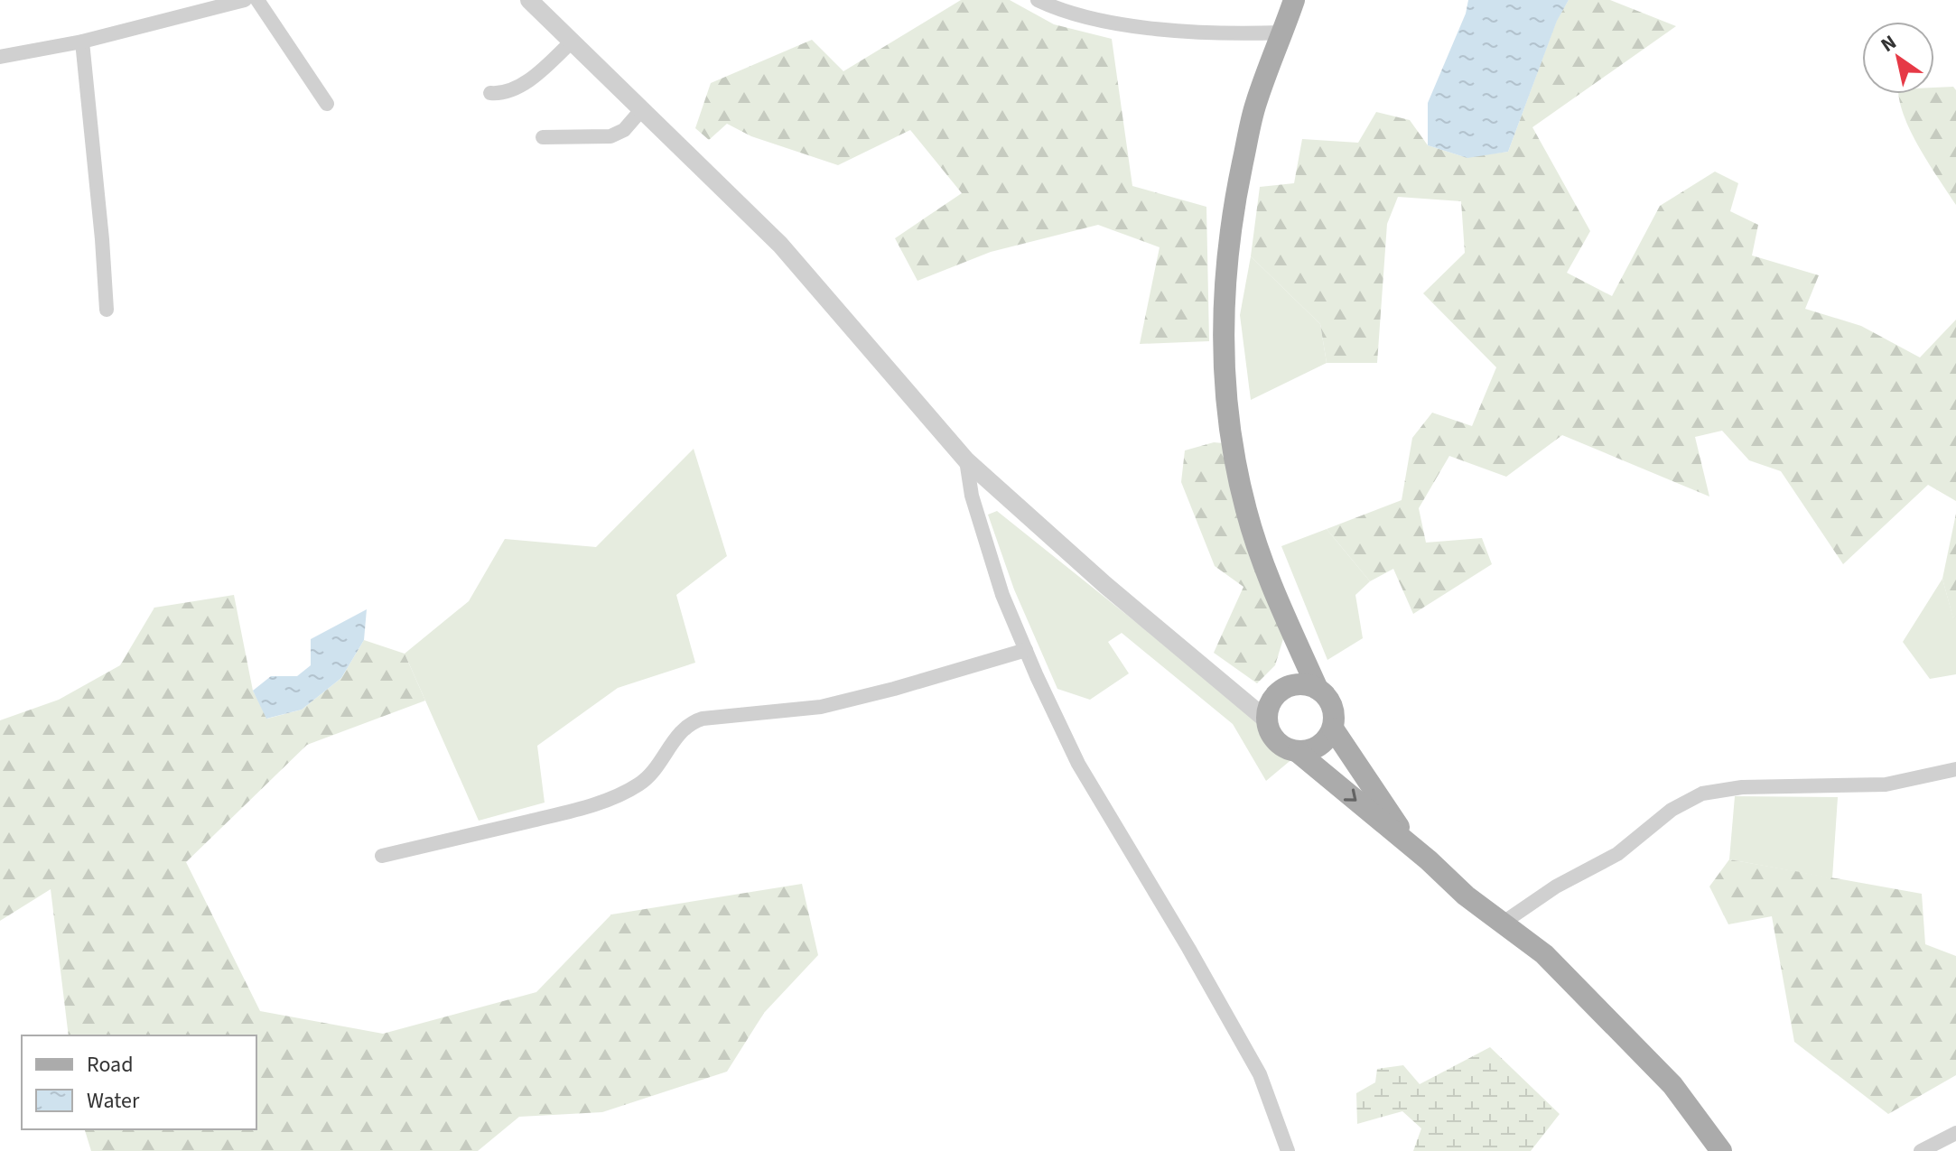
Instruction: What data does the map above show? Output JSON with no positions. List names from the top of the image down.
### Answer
{
  "legend": ["Road", "Water"],
  "north": "top left"
}
